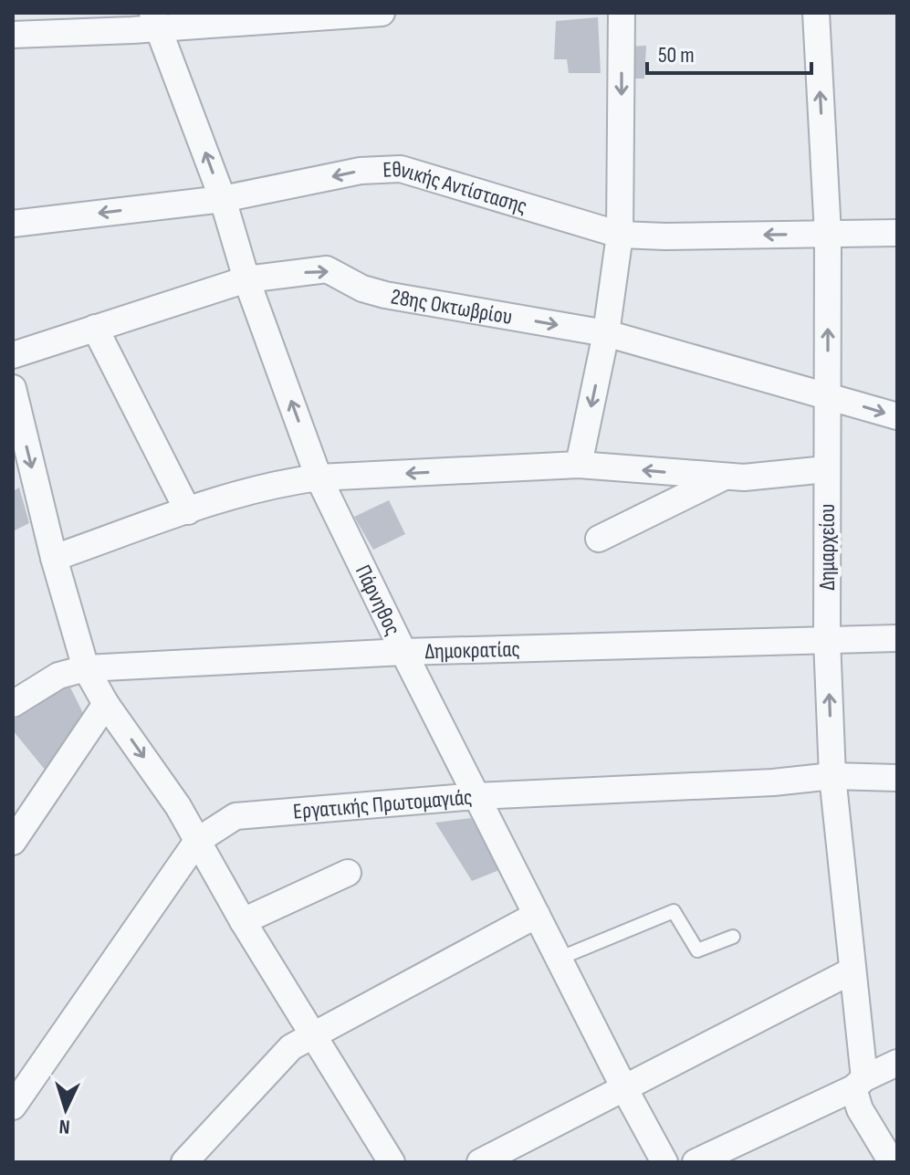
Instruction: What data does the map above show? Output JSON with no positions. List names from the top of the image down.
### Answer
{
  "streets": {
    "street": [
      "Εθνικής Αντίστασης",
      "28ης Οκτωβρίου",
      "Δημαρχείου",
      "Πάρνηθος",
      "Δημοκρατίας",
      "Εργατικής Πρωτομαγιάς"
    ]
  },
  "crossings": [
    ["Εθνικής Αντίστασης", "Δημαρχείου"],
    ["Εθνικής Αντίστασης", "Πάρνηθος"],
    ["28ης Οκτωβρίου", "Δημαρχείου"],
    ["28ης Οκτωβρίου", "Πάρνηθος"],
    ["Δημαρχείου", "Δημοκρατίας"],
    ["Δημαρχείου", "Εργατικής Πρωτομαγιάς"],
    ["Πάρνηθος", "Δημοκρατίας"],
    ["Πάρνηθος", "Εργατικής Πρωτομαγιάς"]
  ],
  "scale_bar": "50 m",
  "north": "bottom"
}
